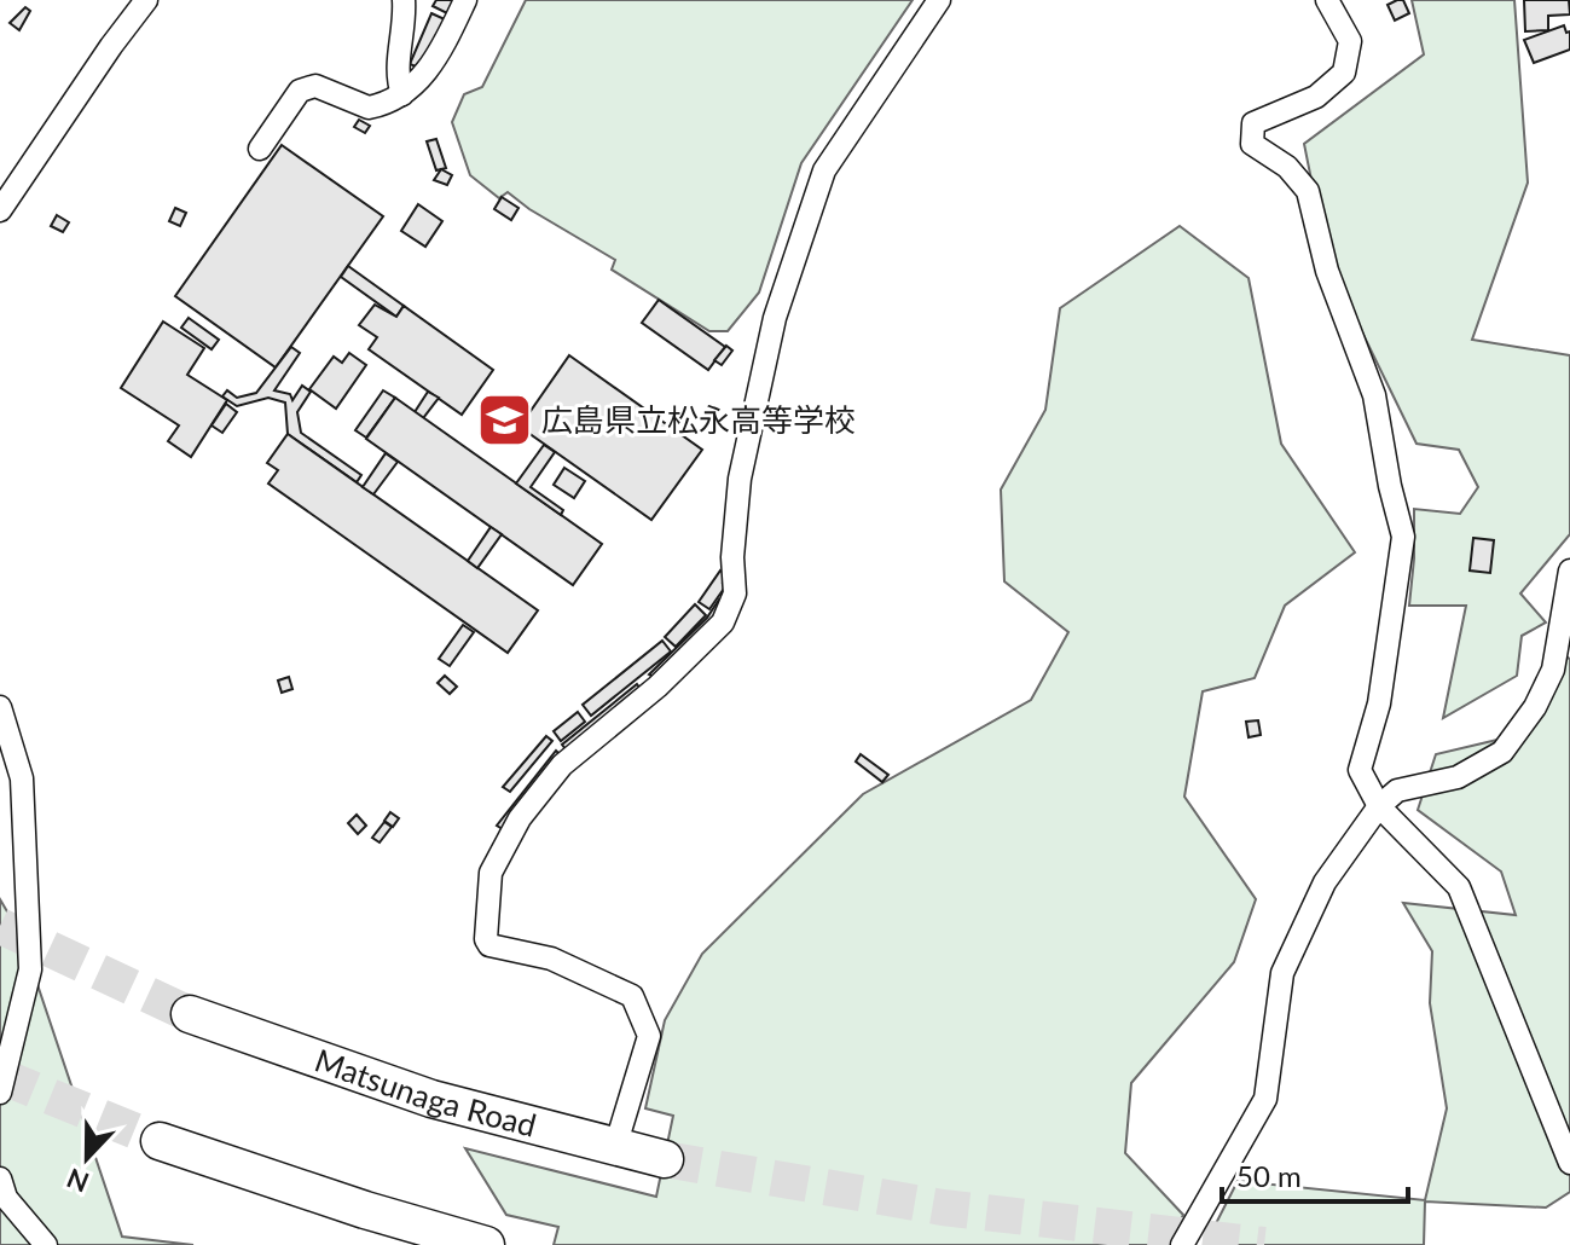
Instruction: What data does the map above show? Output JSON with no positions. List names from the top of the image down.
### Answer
{
  "streets": {
    "highway": ["Matsunaga Road"]
  },
  "places": {
    "school or university": ["広島県立松永高等学校"]
  },
  "scale_bar": "50 m",
  "north": "bottom"
}
